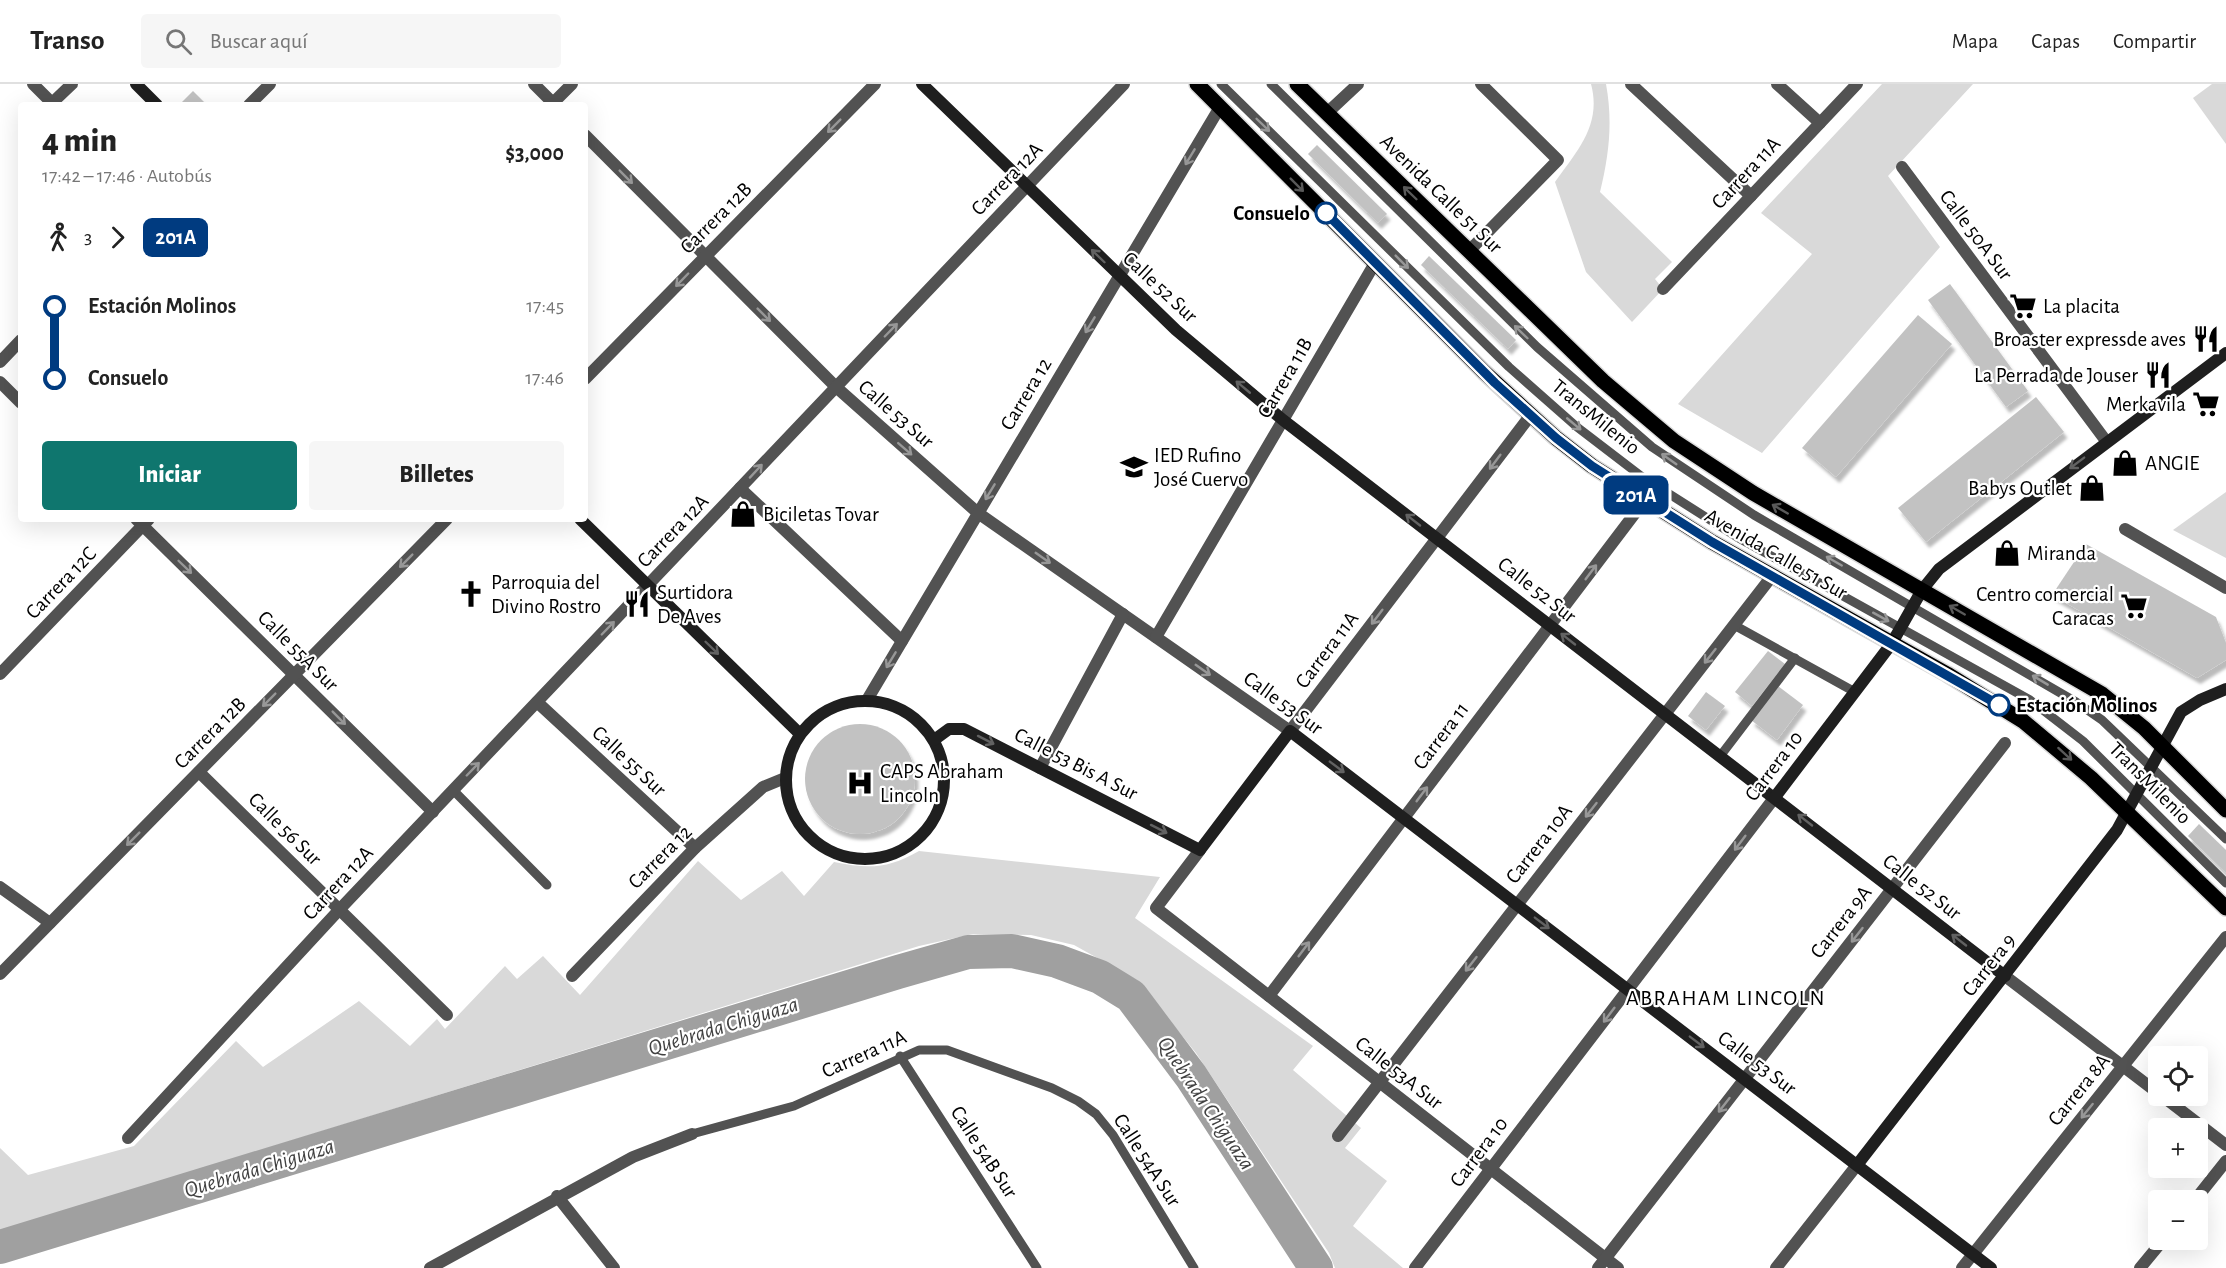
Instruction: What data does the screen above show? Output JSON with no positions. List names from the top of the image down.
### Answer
{
  "streets": {
    "main road": ["Avenida Calle 51 Sur"],
    "street": [
      "Carrera 11A",
      "Carrera 12A",
      "Carrera 12B",
      "Calle 50A Sur",
      "Calle 52 Sur",
      "Carrera 11B",
      "Carrera 12",
      "Calle 53 Sur",
      "Carrera 12C",
      "Calle 55A Sur",
      "Carrera 11",
      "Calle 55 Sur",
      "Calle 53 Bis A Sur",
      "Carrera 10",
      "Calle 56 Sur",
      "Carrera 10A",
      "Carrera 9A",
      "Carrera 9",
      "Calle 53A Sur",
      "Carrera 8A"
    ],
    "lane": ["TransMilenio", "Calle 54B Sur", "Calle 54A Sur"]
  },
  "crossings": [
    ["Carrera 11A", "Avenida Calle 51 Sur"],
    ["Carrera 11A", "Calle 52 Sur"],
    ["Carrera 11A", "Calle 53 Sur"],
    ["Carrera 11A", "Calle 53 Bis A Sur"],
    ["Carrera 11A", "Calle 53A Sur"],
    ["Carrera 11A", "Calle 54B Sur"],
    ["Carrera 11A", "Calle 54A Sur"],
    ["Carrera 12A", "Calle 52 Sur"],
    ["Carrera 12A", "Calle 53 Sur"],
    ["Carrera 12A", "Calle 55A Sur"],
    ["Carrera 12A", "Calle 55 Sur"],
    ["Carrera 12A", "Calle 56 Sur"],
    ["Avenida Calle 51 Sur", "Carrera 11B"],
    ["Avenida Calle 51 Sur", "Carrera 12"],
    ["Avenida Calle 51 Sur", "Carrera 11"],
    ["Avenida Calle 51 Sur", "Carrera 10"],
    ["Avenida Calle 51 Sur", "Carrera 10A"],
    ["Avenida Calle 51 Sur", "Carrera 9"],
    ["Carrera 12B", "Calle 53 Sur"],
    ["Carrera 12B", "Calle 55A Sur"],
    ["Carrera 12B", "Calle 56 Sur"],
    ["Calle 50A Sur", "Carrera 10"],
    ["Calle 52 Sur", "Carrera 11B"],
    ["Calle 52 Sur", "Carrera 12"],
    ["Calle 52 Sur", "Carrera 11"],
    ["Calle 52 Sur", "Carrera 10"],
    ["Calle 52 Sur", "Carrera 10A"],
    ["Calle 52 Sur", "Carrera 9A"],
    ["Calle 52 Sur", "Carrera 9"],
    ["Calle 52 Sur", "Carrera 8A"],
    ["Carrera 11B", "Calle 53 Sur"],
    ["Carrera 12", "Calle 53 Sur"],
    ["Carrera 12", "Calle 55 Sur"],
    ["Carrera 12", "Calle 53 Bis A Sur"],
    ["Calle 53 Sur", "Carrera 11"],
    ["Calle 53 Sur", "Carrera 10"],
    ["Calle 53 Sur", "Carrera 10A"],
    ["Calle 53 Sur", "Carrera 9A"],
    ["Calle 53 Sur", "Carrera 9"],
    ["Calle 53 Sur", "Carrera 8A"],
    ["TransMilenio", "Carrera 10"],
    ["TransMilenio", "Carrera 9"],
    ["Carrera 11", "Calle 53A Sur"],
    ["Carrera 10", "Calle 53A Sur"],
    ["Carrera 10A", "Calle 53A Sur"],
    ["Carrera 9A", "Calle 53A Sur"]
  ],
  "one_way": [
    "Carrera 12A",
    "Carrera 12B",
    "Calle 52 Sur",
    "Carrera 12",
    "Calle 53 Sur",
    "Calle 55A Sur",
    "Carrera 11",
    "Calle 53 Bis A Sur",
    "Carrera 10",
    "Carrera 10A",
    "Carrera 9A",
    "Carrera 8A"
  ],
  "districts": ["ABRAHAM LINCOLN"],
  "water": ["Quebrada Chiguaza"],
  "places": {
    "other": ["Consuelo", "Estación Molinos"],
    "supermarket": ["La placita", "Merkavila", "Centro comercial Caracas"],
    "restaurant": ["Broaster expressde aves", "La Perrada de Jouser", "Surtidora De Aves"],
    "shop": [
      "ANGIE",
      "Babys Outlet",
      "Biciletas Tovar",
      "Miranda"
    ],
    "school or university": ["IED Rufino José Cuervo"],
    "church": ["Parroquia del Divino Rostro"],
    "hospital": ["CAPS Abraham Lincoln"]
  },
  "lines": ["bus line 201A"],
  "page": {
    "header": "Transo",
    "search": "Buscar aquí",
    "nav": ["Mapa", "Capas", "Compartir"],
    "on_map": "201A",
    "heading": ["4 min", "17:42 – 17:46 · Autobús", "$3,000"],
    "legs": ["3", "201A"],
    "list": [
      {
        "name": "Estación Molinos",
        "value": "17:45"
      },
      {
        "name": "Consuelo",
        "value": "17:46"
      }
    ],
    "buttons": ["Iniciar", "Billetes"],
    "map_buttons": ["+", "−"]
  }
}
